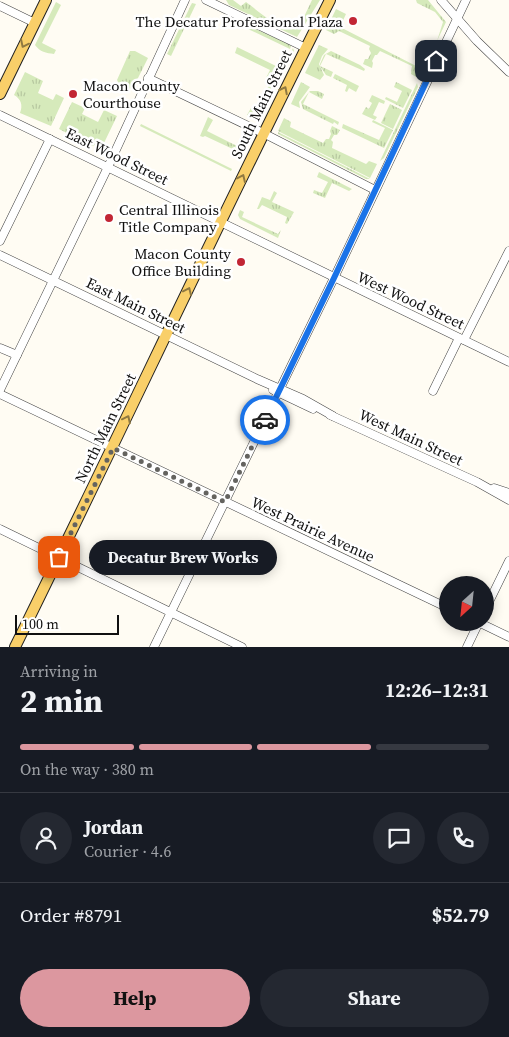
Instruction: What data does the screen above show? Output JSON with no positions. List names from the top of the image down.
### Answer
{
  "streets": {
    "main road": ["South Main Street", "North Main Street"],
    "street": [
      "East Wood Street",
      "West Wood Street",
      "East Main Street",
      "West Main Street",
      "West Prairie Avenue"
    ]
  },
  "crossings": [
    ["South Main Street", "East Wood Street"],
    ["South Main Street", "West Wood Street"],
    ["South Main Street", "North Main Street"],
    ["East Wood Street", "West Wood Street"],
    ["East Wood Street", "North Main Street"],
    ["West Wood Street", "North Main Street"],
    ["East Main Street", "North Main Street"],
    ["East Main Street", "West Main Street"],
    ["North Main Street", "West Prairie Avenue"]
  ],
  "one_way": ["South Main Street", "North Main Street"],
  "places": [
    "The Decatur Professional Plaza",
    "Macon County Courthouse",
    "Central Illinois Title Company",
    "Macon County Office Building",
    "Decatur Brew Works"
  ],
  "scale_bar": "100 m",
  "north": "bottom left",
  "page": {
    "bubble": "Decatur Brew Works",
    "scale": "100 m",
    "heading": ["2 min", "Arriving in", "12:26–12:31"],
    "panel": [
      "Jordan",
      "Courier · 4.6",
      "Order #8791",
      "$52.79"
    ],
    "bar": "On the way · 380 m",
    "buttons": ["Help", "Share"]
  }
}
